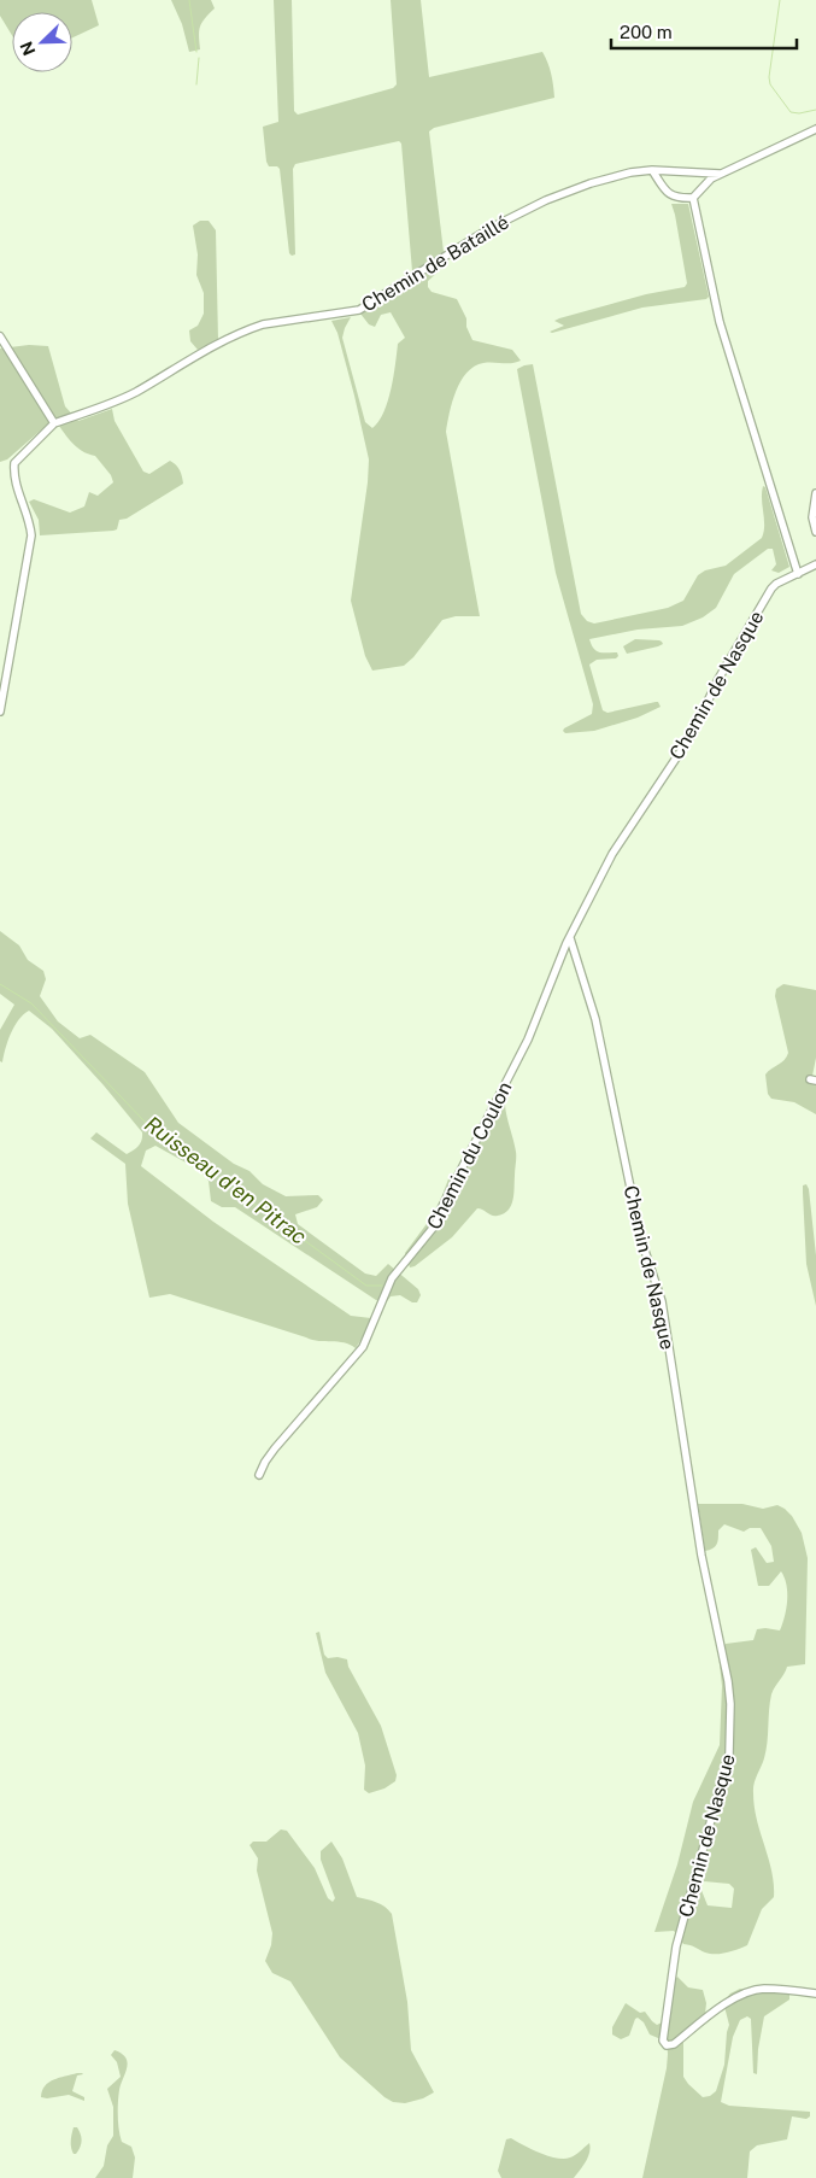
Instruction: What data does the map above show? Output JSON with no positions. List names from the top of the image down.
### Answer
{
  "streets": {
    "street": ["Chemin de Bataillé", "Chemin de Nasque", "Chemin du Coulon"]
  },
  "crossings": [
    ["Chemin de Nasque", "Chemin du Coulon"]
  ],
  "water": ["Ruisseau d'en Pitrac"],
  "scale_bar": "200 m",
  "north": "bottom left"
}
